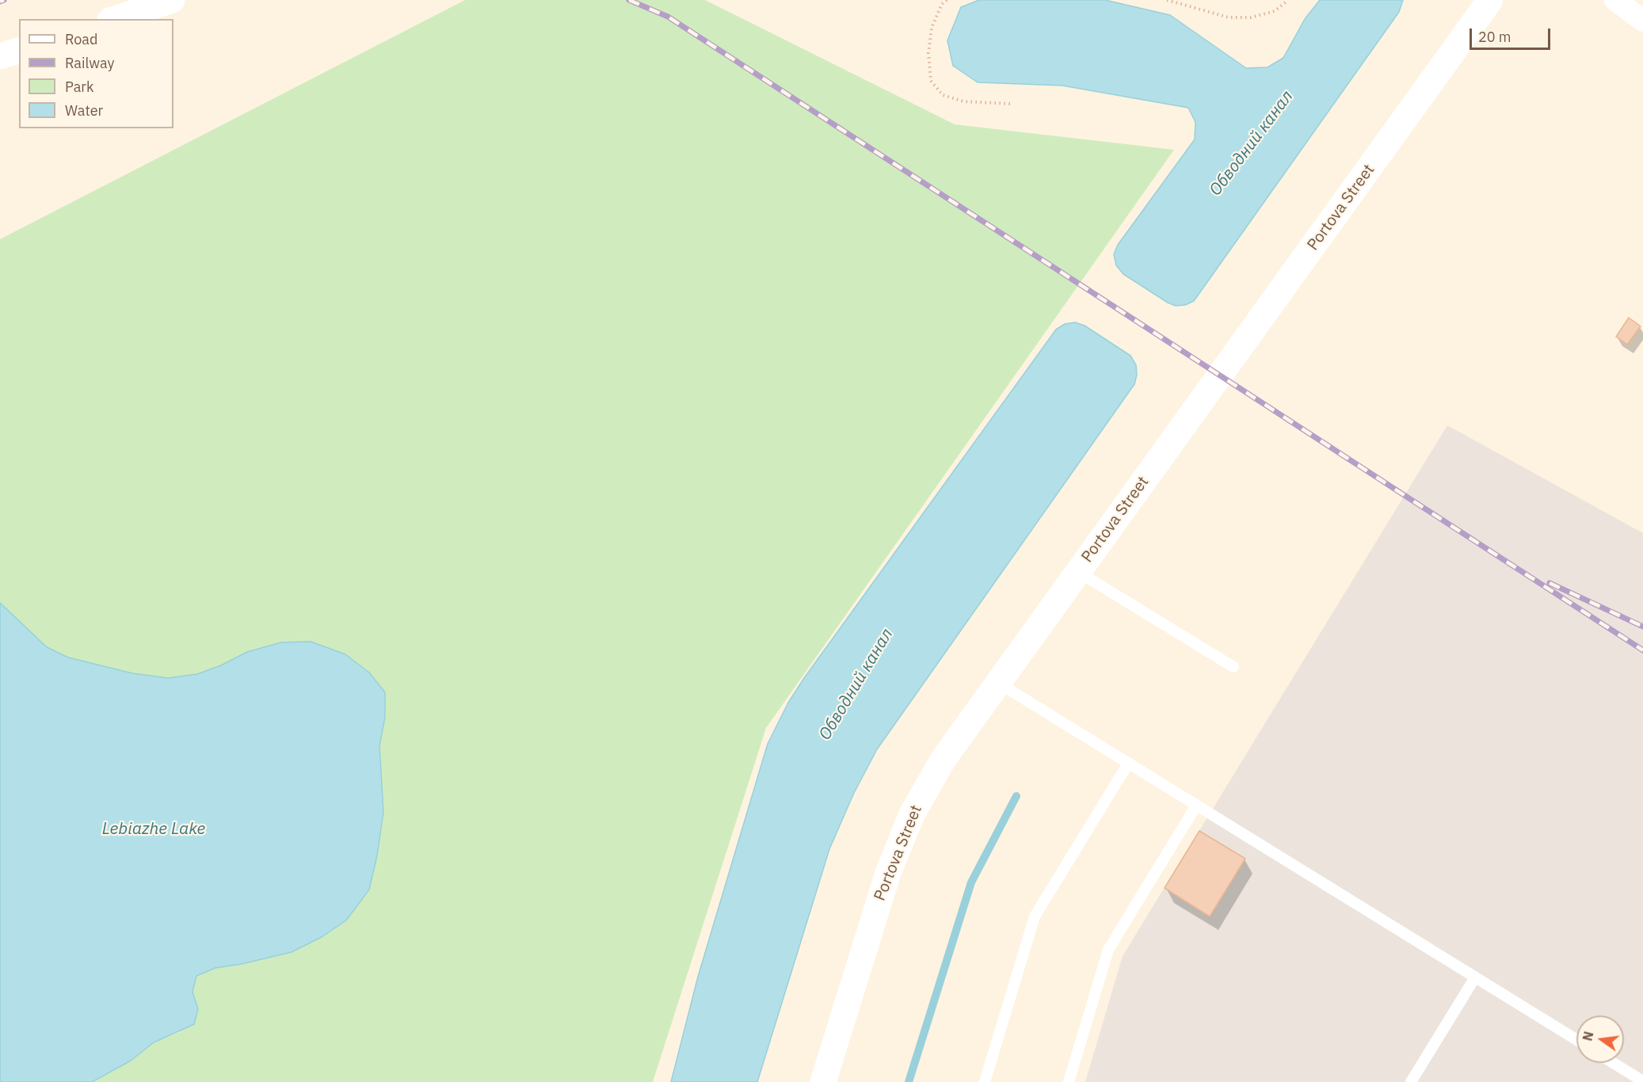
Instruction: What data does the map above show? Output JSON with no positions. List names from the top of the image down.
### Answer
{
  "streets": {
    "street": ["Portova Street"]
  },
  "water": ["Обводний канал", "Lebiazhe Lake"],
  "legend": [
    "Road",
    "Railway",
    "Park",
    "Water"
  ],
  "scale_bar": "20 m",
  "north": "left"
}
